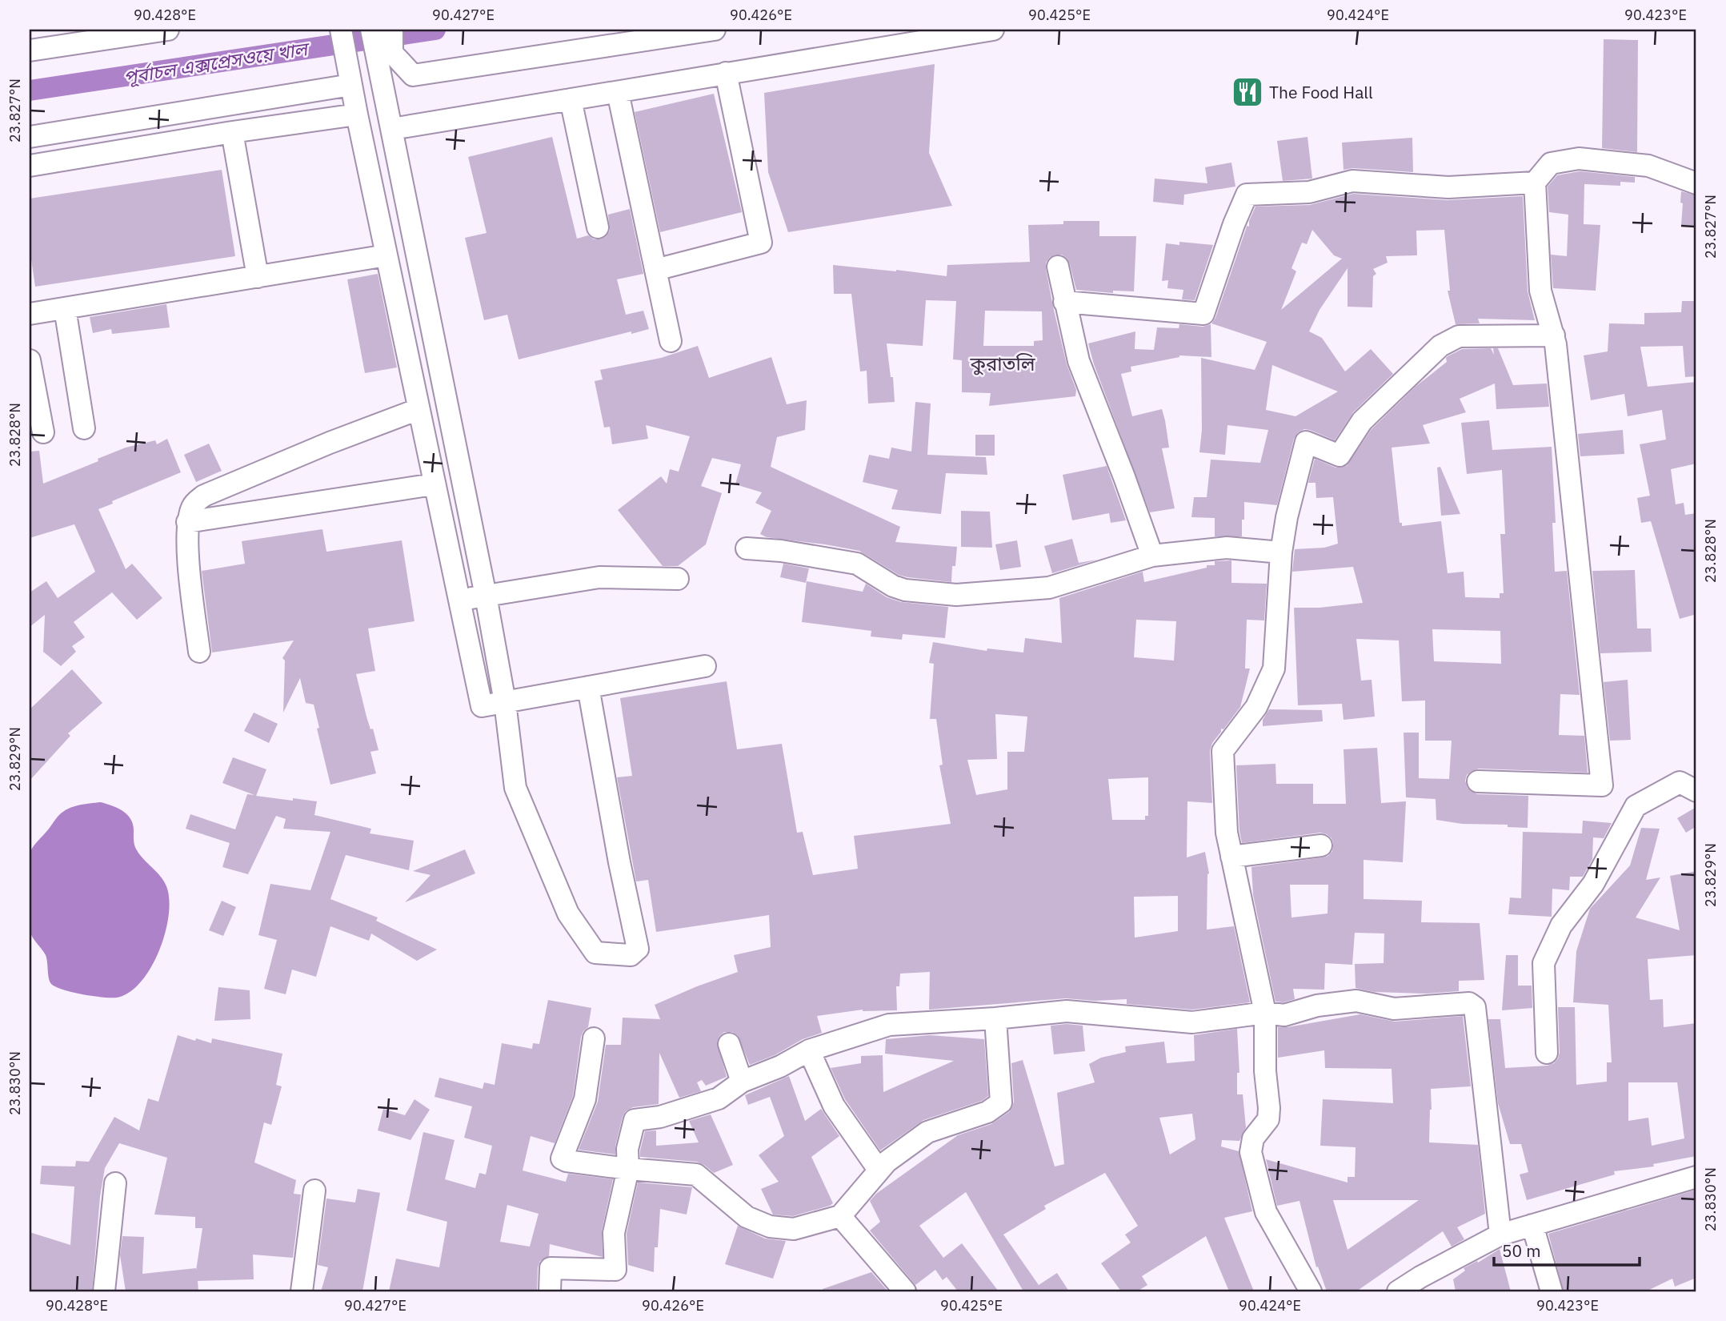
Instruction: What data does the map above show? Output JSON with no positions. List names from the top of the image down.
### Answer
{
  "districts": ["কুরাতলি"],
  "water": ["পূর্বাচল এক্সপ্রেসওয়ে খাল"],
  "places": {
    "restaurant": ["The Food Hall"]
  },
  "scale_bar": "50 m",
  "coordinates": [
    "90.428°E",
    "90.427°E",
    "90.426°E",
    "90.425°E",
    "90.424°E",
    "90.423°E",
    "23.827°N",
    "23.828°N",
    "23.829°N",
    "23.830°N"
  ]
}
